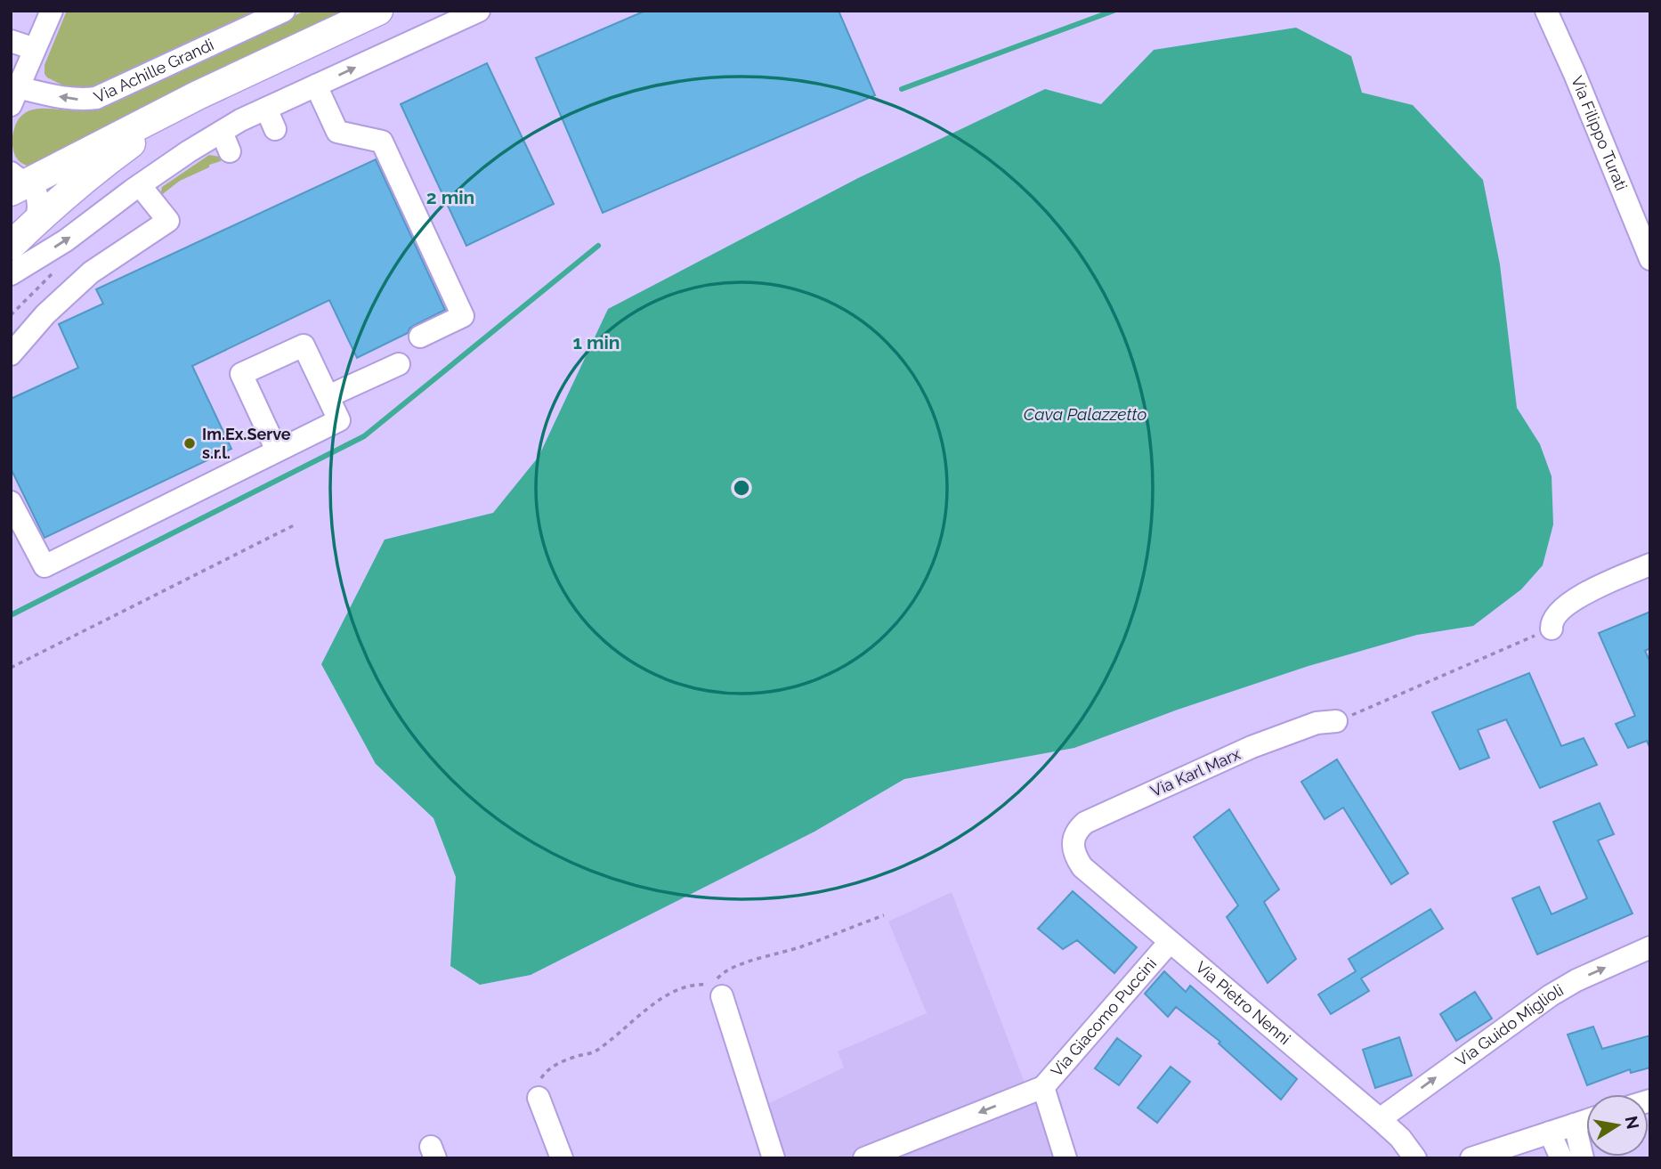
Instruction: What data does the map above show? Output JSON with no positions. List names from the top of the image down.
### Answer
{
  "streets": {
    "street": [
      "Via Achille Grandi",
      "Via Filippo Turati",
      "Via Karl Marx",
      "Via Pietro Nenni",
      "Via Giacomo Puccini",
      "Via Guido Miglioli"
    ]
  },
  "crossings": [
    ["Via Karl Marx", "Via Pietro Nenni"],
    ["Via Pietro Nenni", "Via Giacomo Puccini"],
    ["Via Pietro Nenni", "Via Guido Miglioli"]
  ],
  "one_way": ["Via Giacomo Puccini"],
  "water": ["Cava Palazzetto"],
  "places": ["Im.Ex.Serve s.r.l."],
  "north": "right",
  "rings": ["2 min", "1 min"]
}
